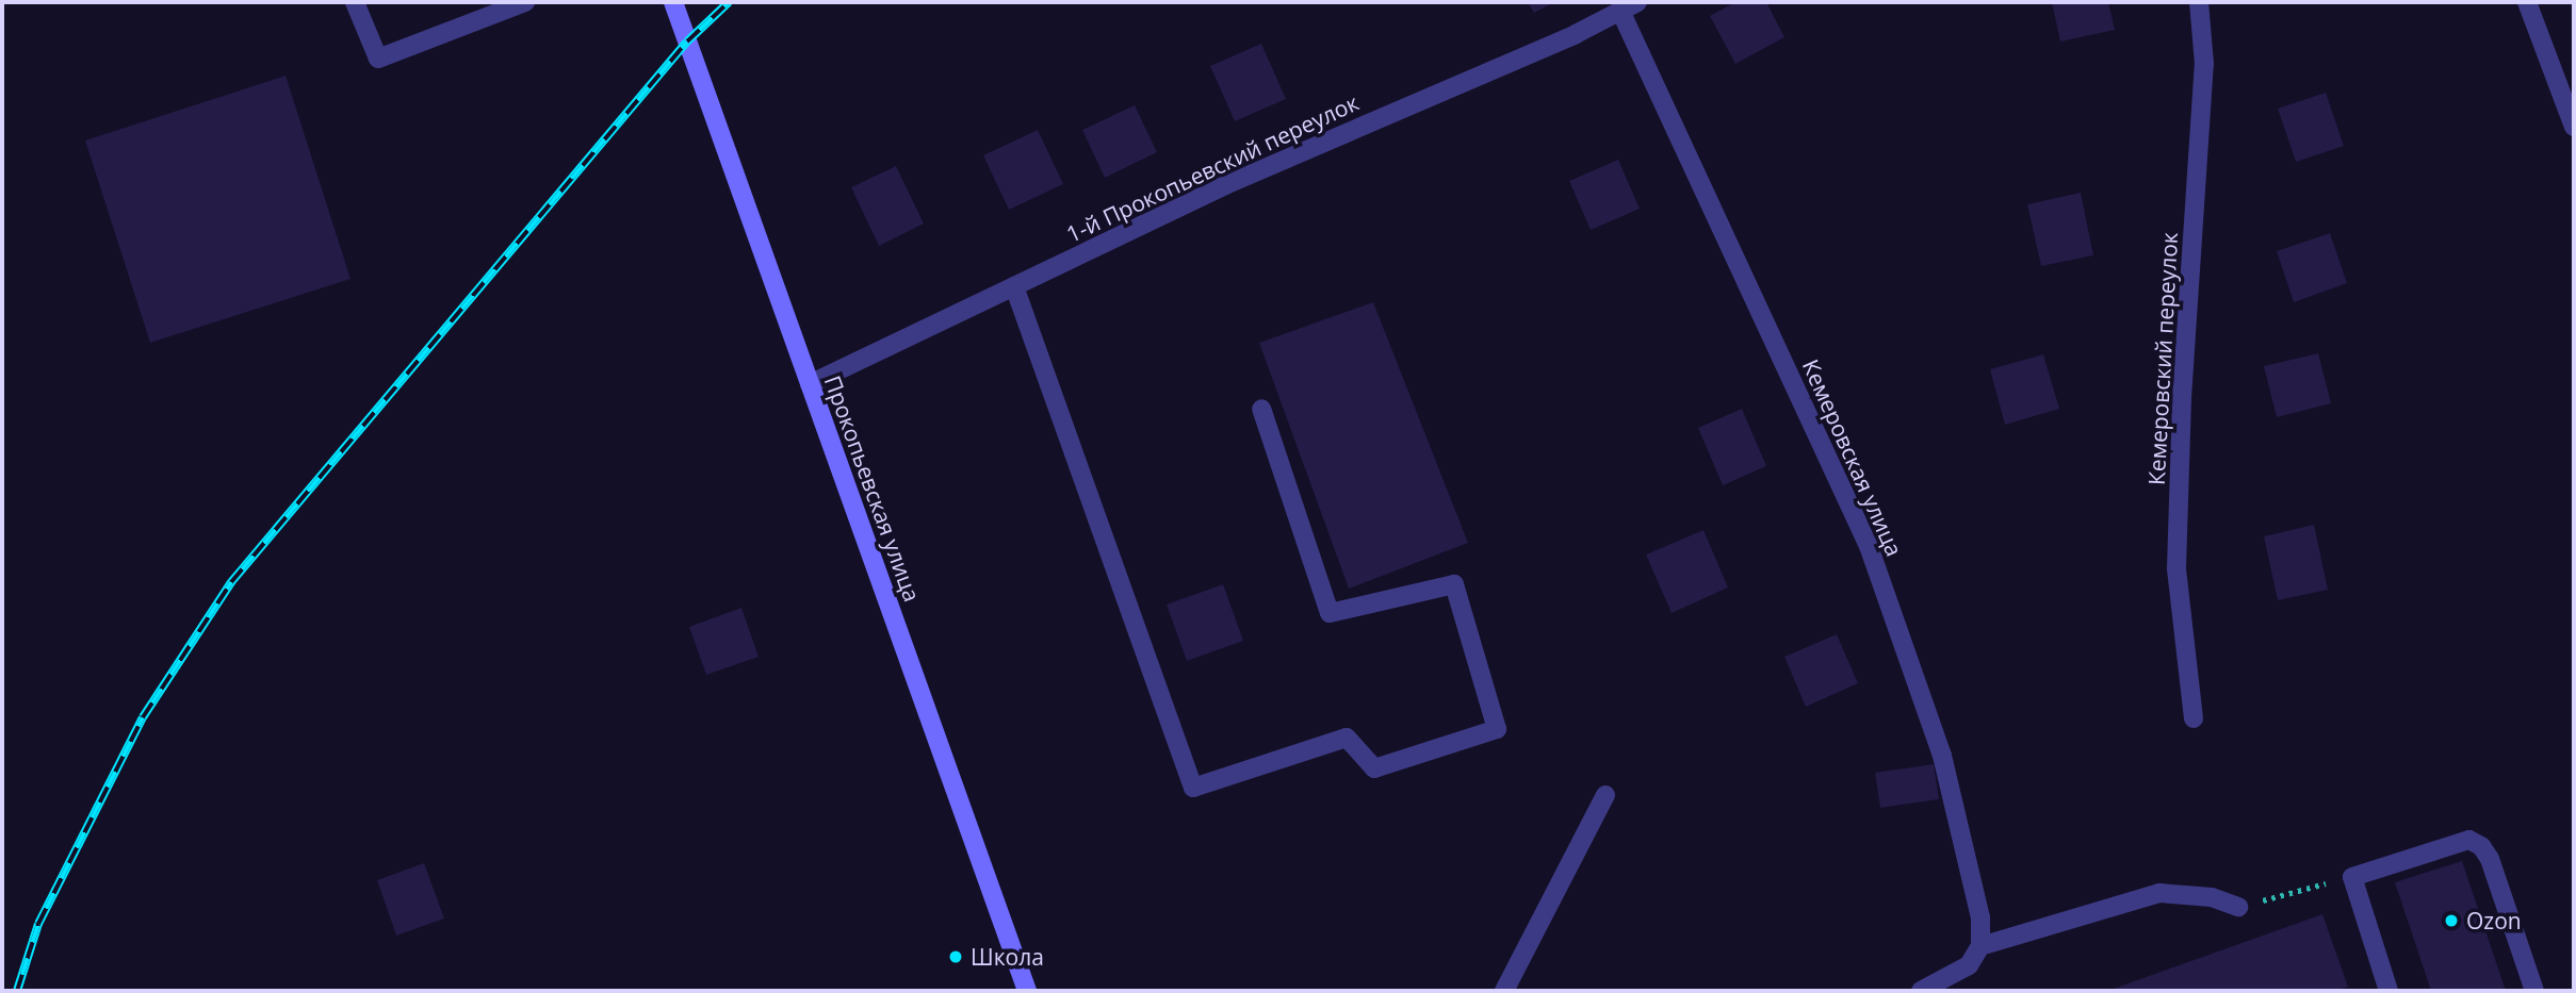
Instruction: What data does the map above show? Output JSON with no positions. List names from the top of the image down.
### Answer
{
  "streets": {
    "main road": ["Прокопьевская улица"],
    "street": ["1-й Прокопьевский переулок", "Кемеровский переулок", "Кемеровская улица"]
  },
  "crossings": [
    ["1-й Прокопьевский переулок", "Кемеровская улица"],
    ["1-й Прокопьевский переулок", "Прокопьевская улица"]
  ],
  "places": ["Ozon", "Школа"]
}
